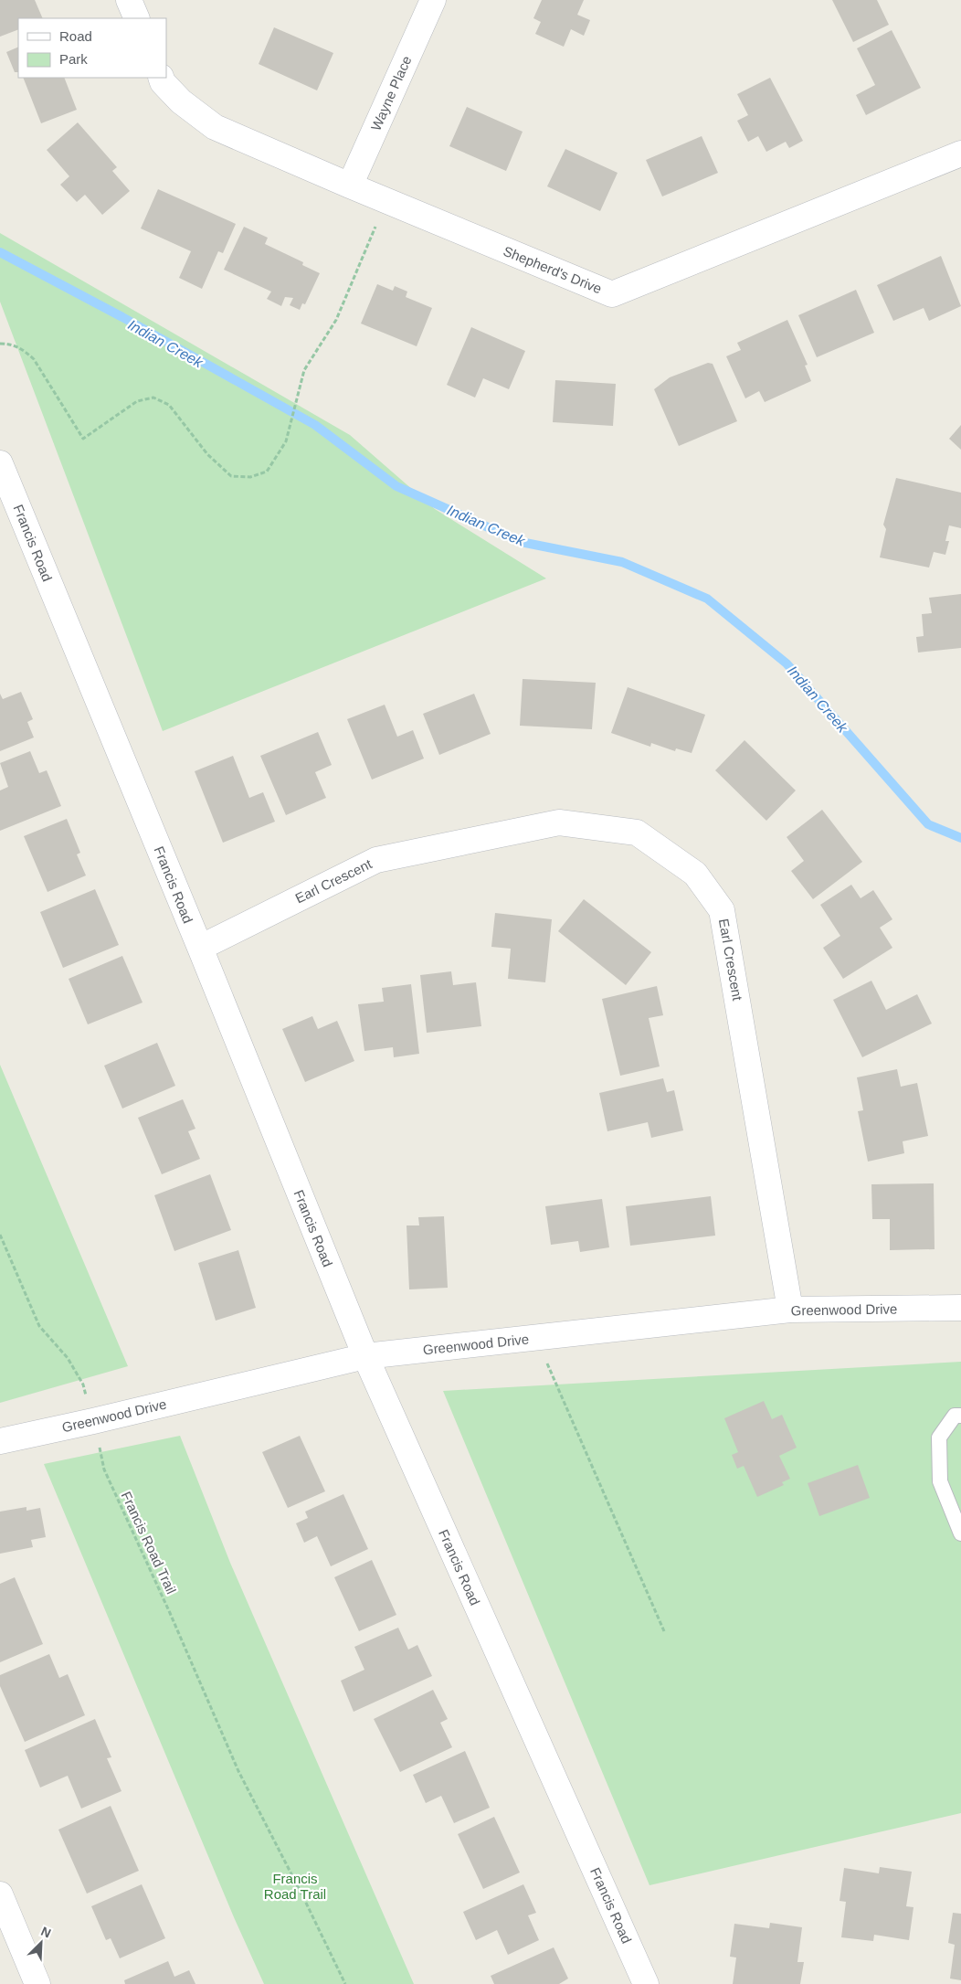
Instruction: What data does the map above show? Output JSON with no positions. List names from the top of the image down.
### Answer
{
  "streets": {
    "street": [
      "Wayne Place",
      "Shepherd's Drive",
      "Francis Road",
      "Earl Crescent",
      "Greenwood Drive"
    ],
    "path": ["Francis Road Trail"]
  },
  "crossings": [
    ["Wayne Place", "Shepherd's Drive"],
    ["Francis Road", "Earl Crescent"],
    ["Francis Road", "Greenwood Drive"],
    ["Earl Crescent", "Greenwood Drive"],
    ["Greenwood Drive", "Francis Road Trail"]
  ],
  "water": ["Indian Creek"],
  "parks": ["Francis Road Trail"],
  "legend": ["Road", "Park"],
  "north": "top right"
}
